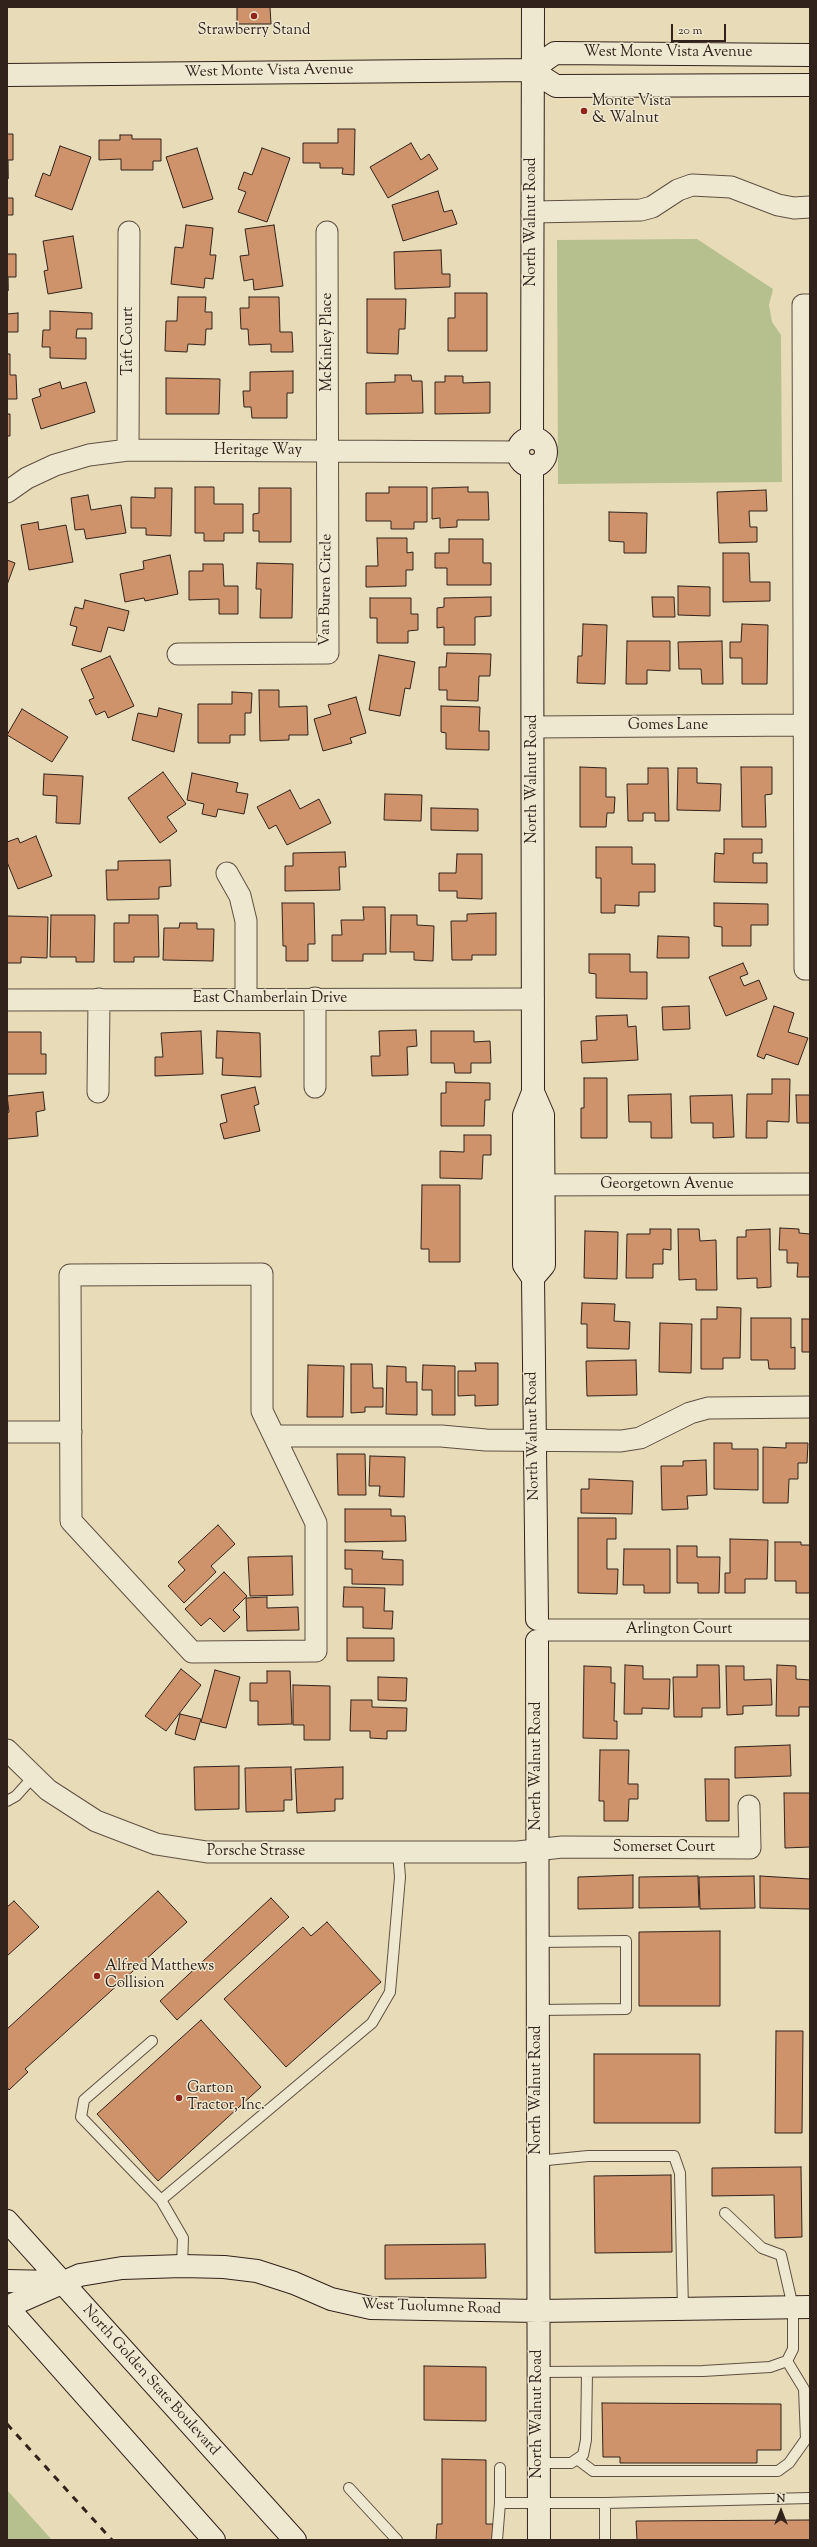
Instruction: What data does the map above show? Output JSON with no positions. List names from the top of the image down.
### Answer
{
  "streets": {
    "street": [
      "West Monte Vista Avenue",
      "North Walnut Road",
      "Taft Court",
      "McKinley Place",
      "Heritage Way",
      "Van Buren Circle",
      "Gomes Lane",
      "East Chamberlain Drive",
      "Georgetown Avenue",
      "Arlington Court",
      "Somerset Court",
      "Porsche Strasse",
      "West Tuolumne Road",
      "North Golden State Boulevard"
    ]
  },
  "crossings": [
    ["West Monte Vista Avenue", "North Walnut Road"],
    ["North Walnut Road", "Heritage Way"],
    ["North Walnut Road", "Gomes Lane"],
    ["North Walnut Road", "East Chamberlain Drive"],
    ["North Walnut Road", "Georgetown Avenue"],
    ["North Walnut Road", "Arlington Court"],
    ["North Walnut Road", "Somerset Court"],
    ["North Walnut Road", "Porsche Strasse"],
    ["North Walnut Road", "West Tuolumne Road"],
    ["Taft Court", "Heritage Way"],
    ["McKinley Place", "Heritage Way"],
    ["McKinley Place", "Van Buren Circle"],
    ["Heritage Way", "Van Buren Circle"],
    ["Somerset Court", "Porsche Strasse"],
    ["West Tuolumne Road", "North Golden State Boulevard"]
  ],
  "places": [
    "Strawberry Stand",
    "Monte Vista & Walnut",
    "Alfred Matthews Collision",
    "Garton Tractor, Inc."
  ],
  "scale_bar": "20 m",
  "north": "top"
}
